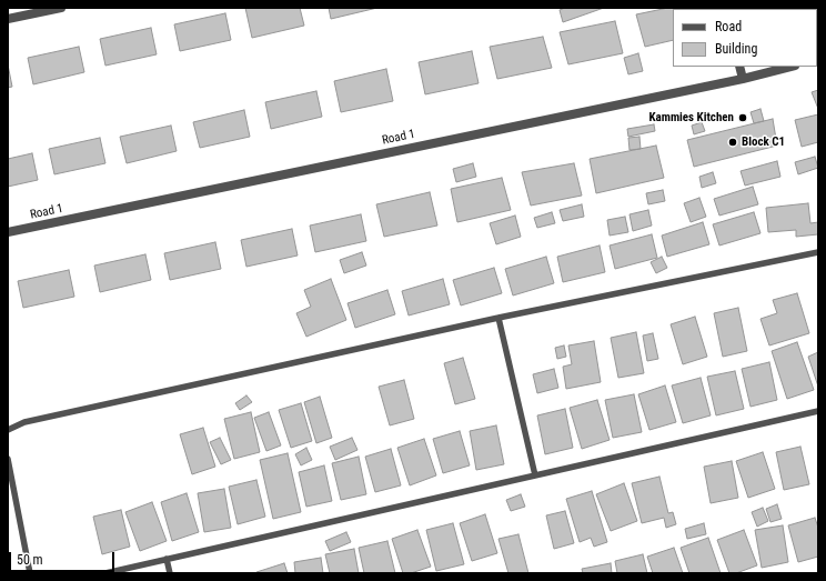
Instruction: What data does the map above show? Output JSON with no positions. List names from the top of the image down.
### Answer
{
  "streets": {
    "street": ["Road 1"]
  },
  "places": ["Kammies Kitchen", "Block C1"],
  "legend": ["Road", "Building"],
  "scale_bar": "50 m"
}
